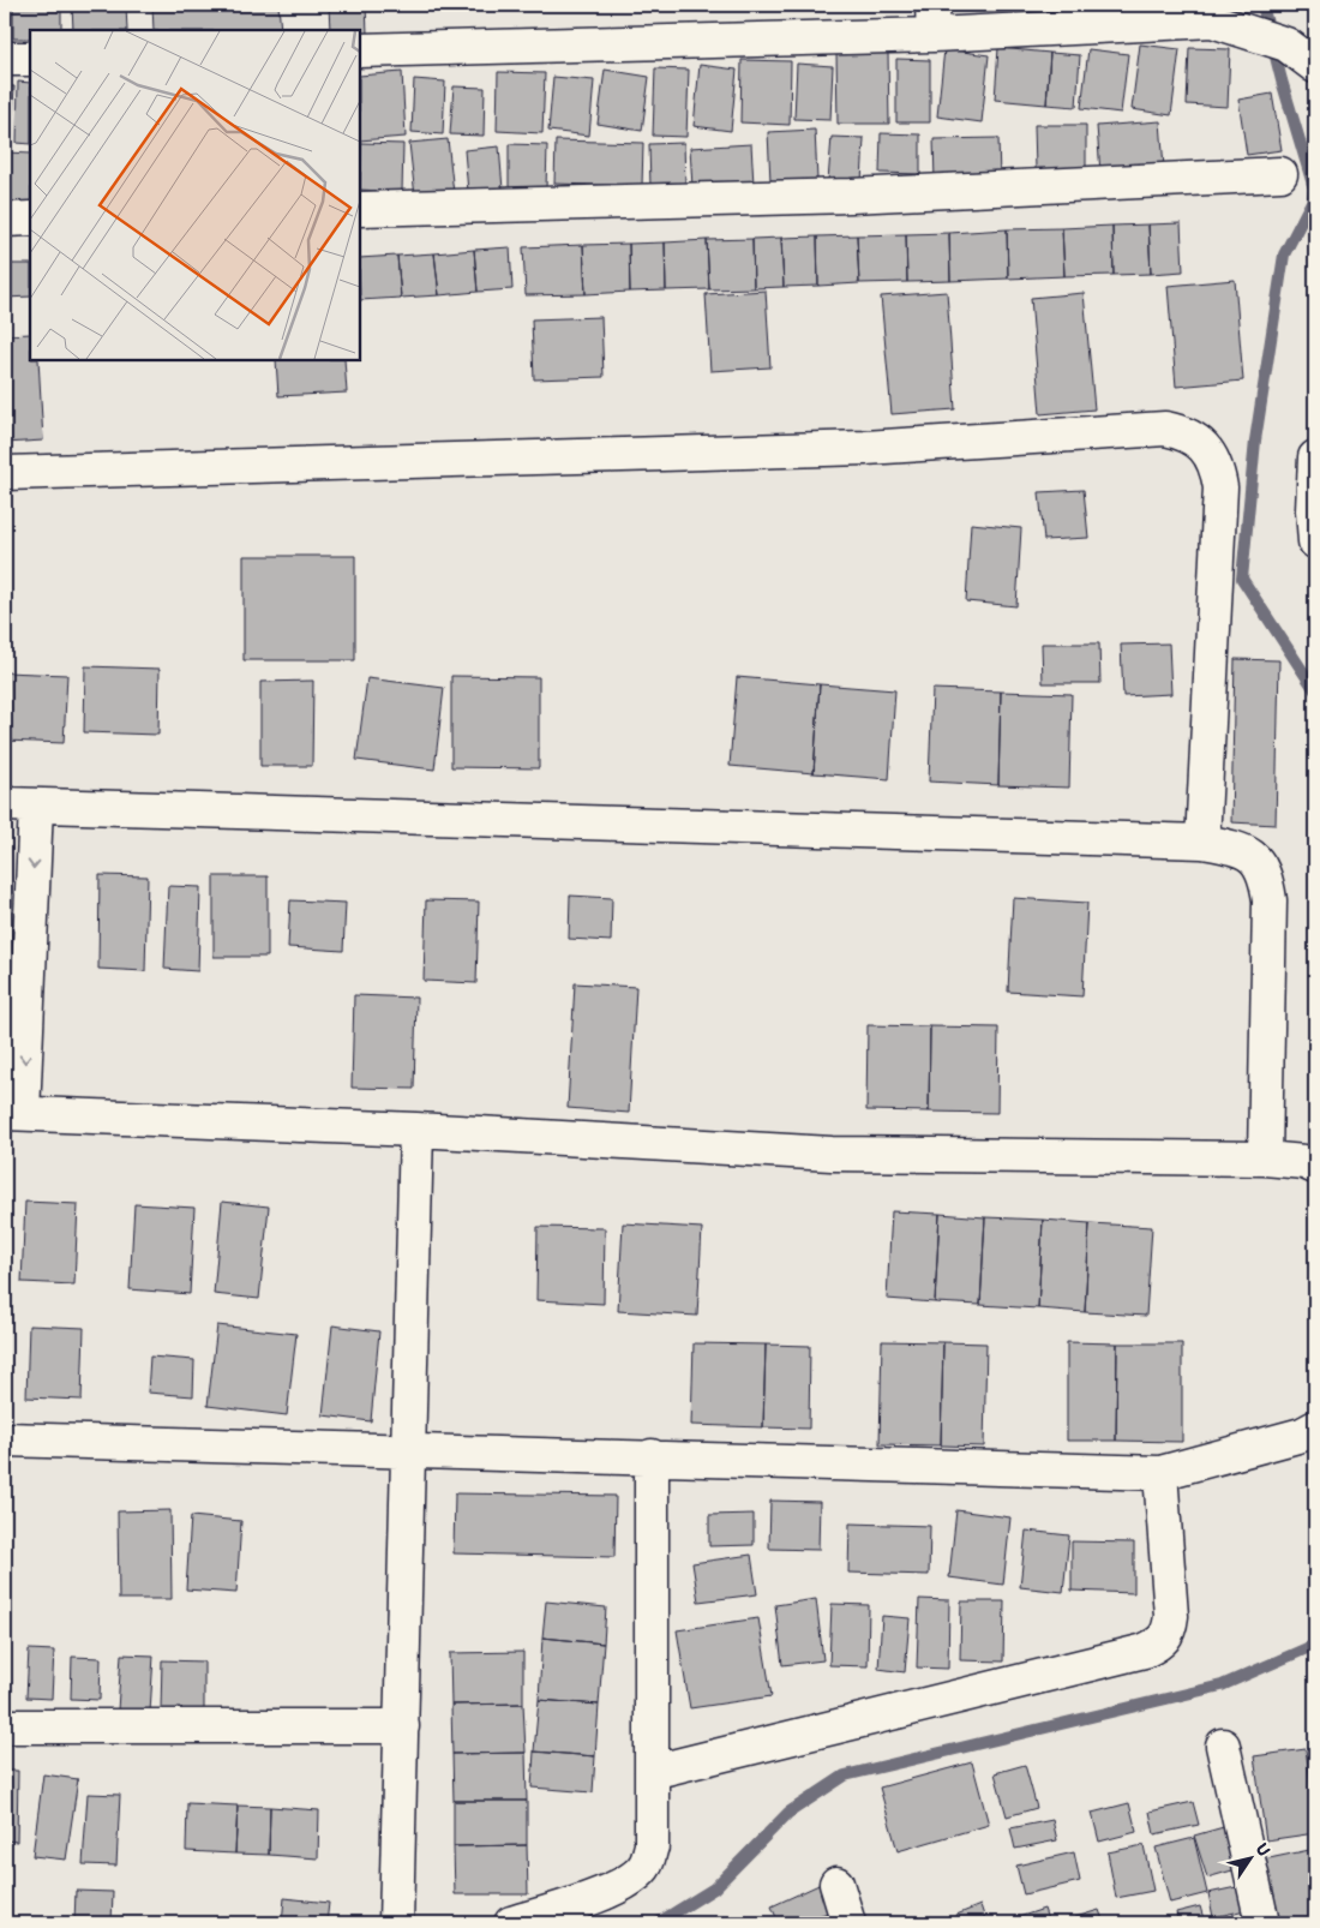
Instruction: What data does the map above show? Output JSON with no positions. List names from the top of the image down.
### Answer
{
  "north": "top right"
}
